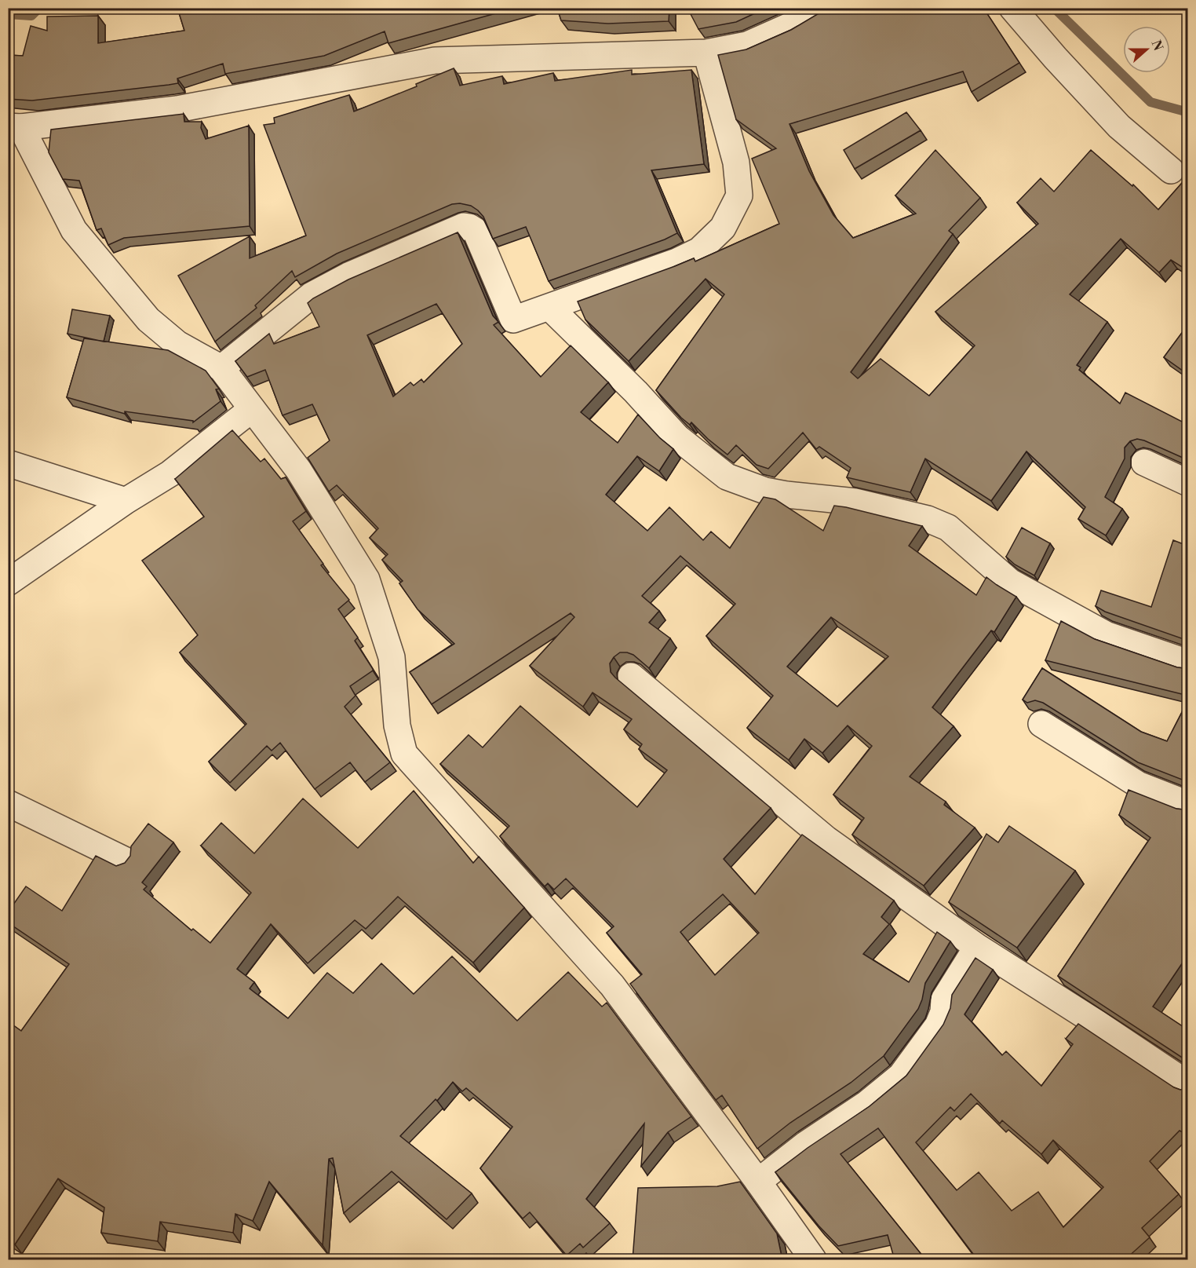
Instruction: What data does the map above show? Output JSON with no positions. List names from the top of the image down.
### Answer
{
  "north": "right"
}
